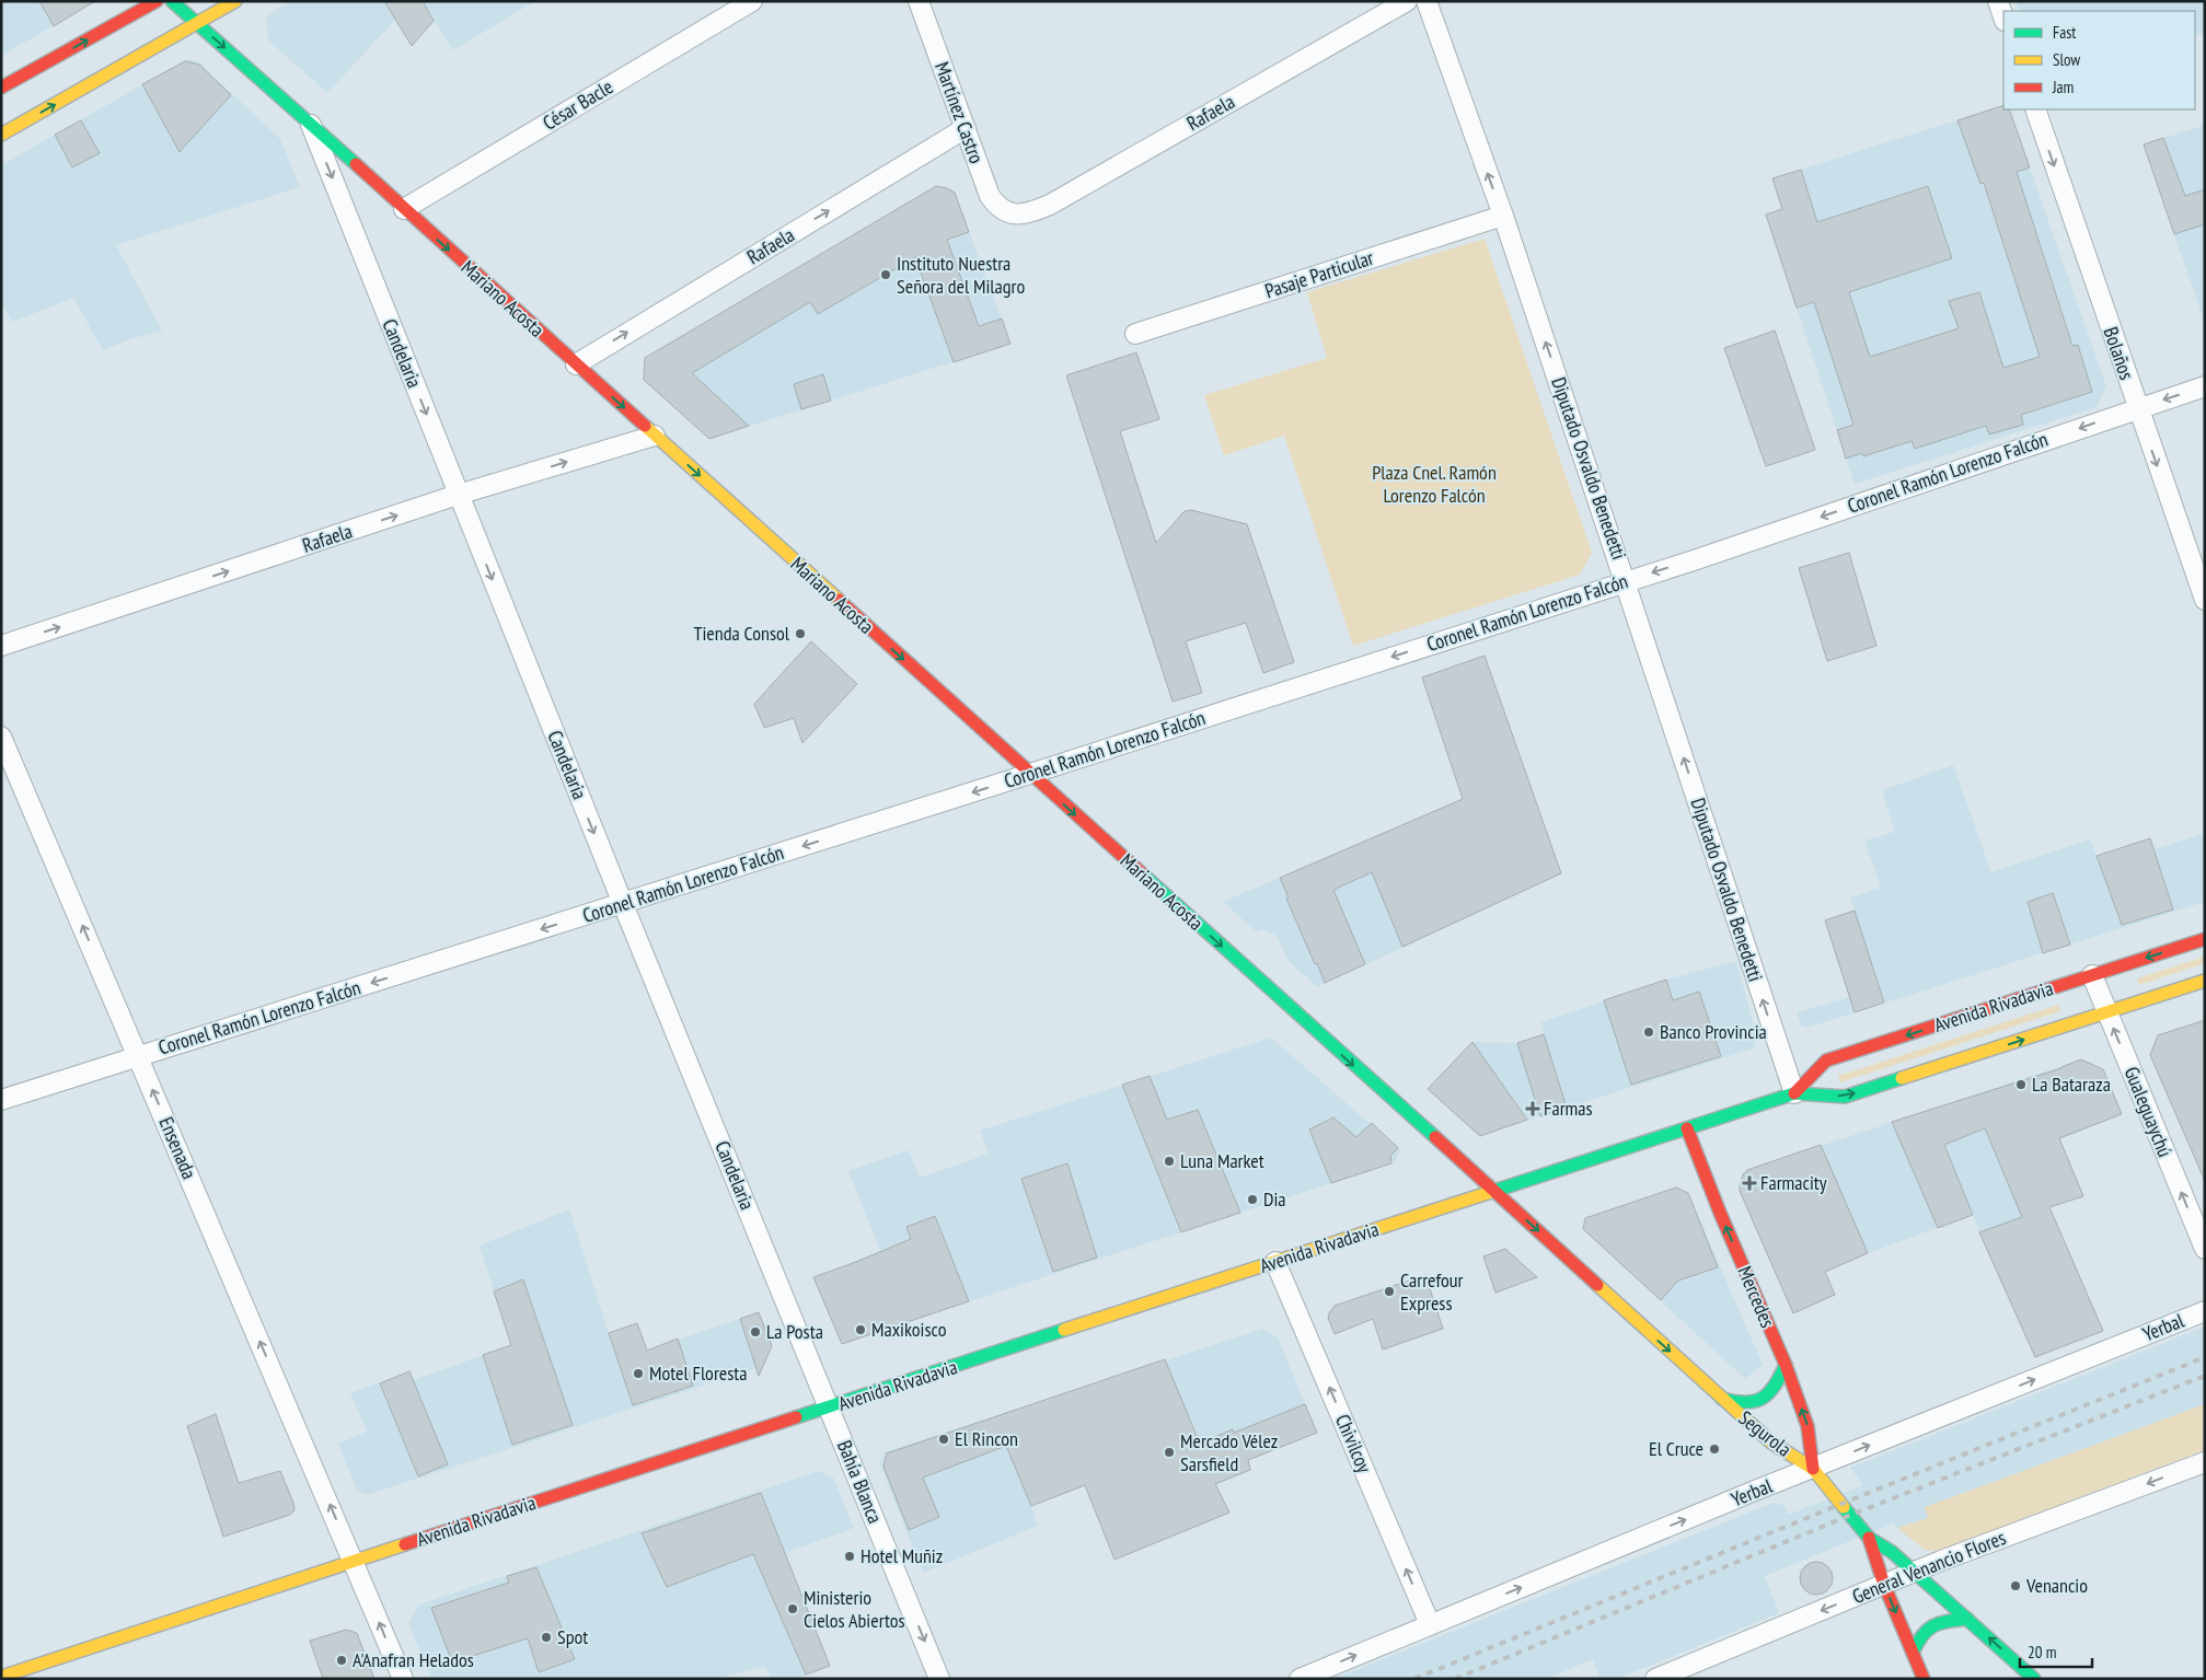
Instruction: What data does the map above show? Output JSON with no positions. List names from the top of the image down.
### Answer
{
  "streets": {
    "main road": [
      "Mariano Acosta",
      "Avenida Rivadavia",
      "Mercedes",
      "Segurola"
    ],
    "street": [
      "César Bacle",
      "Martínez Castro",
      "Rafaela",
      "Pasaje Particular",
      "Candelaria",
      "Bolaños",
      "Diputado Osvaldo Benedetti",
      "Coronel Ramón Lorenzo Falcón",
      "Gualeguaychú",
      "Ensenada",
      "Yerbal",
      "Chivilcoy",
      "Bahía Blanca",
      "General Venancio Flores"
    ]
  },
  "crossings": [
    ["César Bacle", "Mariano Acosta"],
    ["Martínez Castro", "Rafaela"],
    ["Rafaela", "Mariano Acosta"],
    ["Rafaela", "Candelaria"],
    ["Pasaje Particular", "Diputado Osvaldo Benedetti"],
    ["Mariano Acosta", "Candelaria"],
    ["Mariano Acosta", "Coronel Ramón Lorenzo Falcón"],
    ["Mariano Acosta", "Avenida Rivadavia"],
    ["Mariano Acosta", "Segurola"],
    ["Candelaria", "Coronel Ramón Lorenzo Falcón"],
    ["Candelaria", "Avenida Rivadavia"],
    ["Candelaria", "Bahía Blanca"],
    ["Bolaños", "Coronel Ramón Lorenzo Falcón"],
    ["Diputado Osvaldo Benedetti", "Coronel Ramón Lorenzo Falcón"],
    ["Diputado Osvaldo Benedetti", "Avenida Rivadavia"],
    ["Coronel Ramón Lorenzo Falcón", "Ensenada"],
    ["Avenida Rivadavia", "Gualeguaychú"],
    ["Avenida Rivadavia", "Ensenada"],
    ["Avenida Rivadavia", "Mercedes"],
    ["Avenida Rivadavia", "Segurola"],
    ["Avenida Rivadavia", "Chivilcoy"],
    ["Avenida Rivadavia", "Bahía Blanca"],
    ["Mercedes", "Yerbal"],
    ["Mercedes", "Segurola"],
    ["Yerbal", "Segurola"],
    ["Yerbal", "Chivilcoy"],
    ["Segurola", "General Venancio Flores"]
  ],
  "one_way": [
    "Rafaela",
    "Mariano Acosta",
    "Candelaria",
    "Bolaños",
    "Diputado Osvaldo Benedetti",
    "Coronel Ramón Lorenzo Falcón",
    "Gualeguaychú",
    "Ensenada",
    "Mercedes",
    "Yerbal",
    "Chivilcoy",
    "Bahía Blanca",
    "General Venancio Flores"
  ],
  "parks": ["Plaza Cnel. Ramón Lorenzo Falcón"],
  "places": {
    "other": [
      "Instituto Nuestra Señora del Milagro",
      "Tienda Consol",
      "Banco Provincia",
      "La Bataraza",
      "Luna Market",
      "Dia",
      "Carrefour Express",
      "Maxikoisco",
      "La Posta",
      "Motel Floresta",
      "El Rincon",
      "El Cruce",
      "Mercado Vélez Sarsfield",
      "Hotel Muñiz",
      "Venancio",
      "Ministerio Cielos Abiertos",
      "Spot",
      "A'Anafran Helados"
    ],
    "health": ["Farmas", "Farmacity"]
  },
  "legend": ["Fast", "Slow", "Jam"],
  "scale_bar": "20 m"
}
